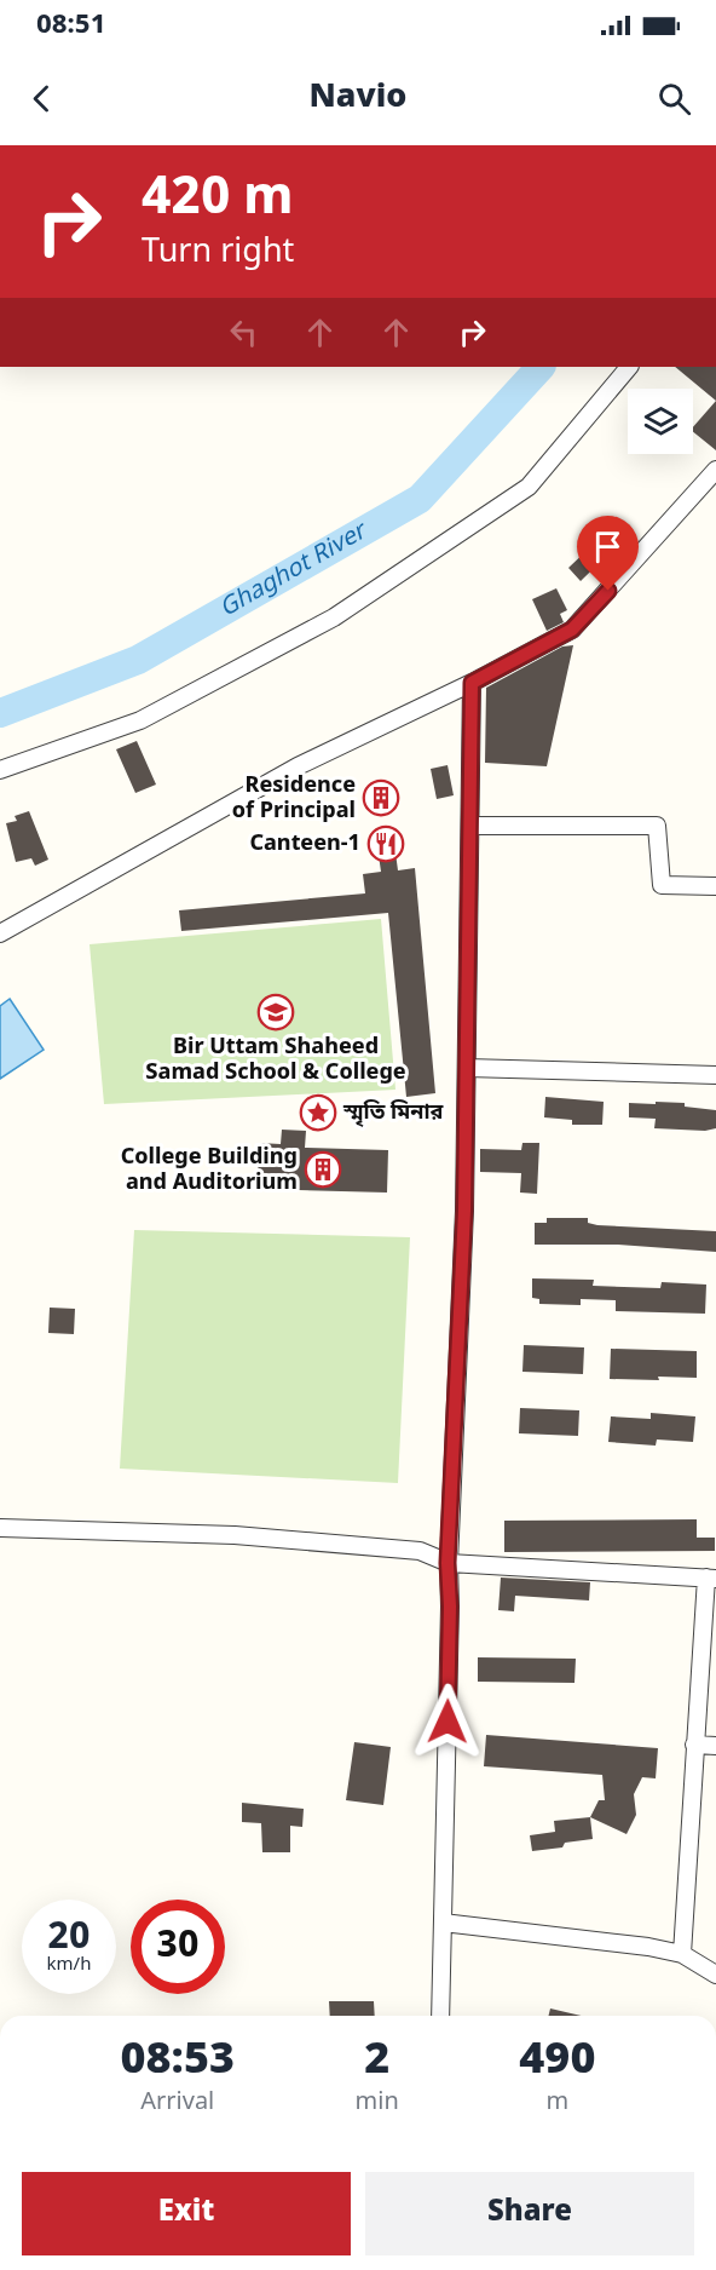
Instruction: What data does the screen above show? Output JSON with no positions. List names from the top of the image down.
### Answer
{
  "water": ["Ghaghot River"],
  "places": {
    "building": ["Residence of Principal", "College Building and Auditorium"],
    "restaurant": ["Canteen-1"],
    "school or university": ["Bir Uttam Shaheed Samad School & College"],
    "place": ["স্মৃতি মিনার"]
  },
  "page": {
    "status": "08:51",
    "header": "Navio",
    "turn": ["420 m", "Turn right"],
    "speed": "20 km/h",
    "limit": "30",
    "eta": [
      "08:53",
      "Arrival",
      "2",
      "min",
      "490",
      "m"
    ],
    "buttons": ["Exit", "Share"]
  }
}
